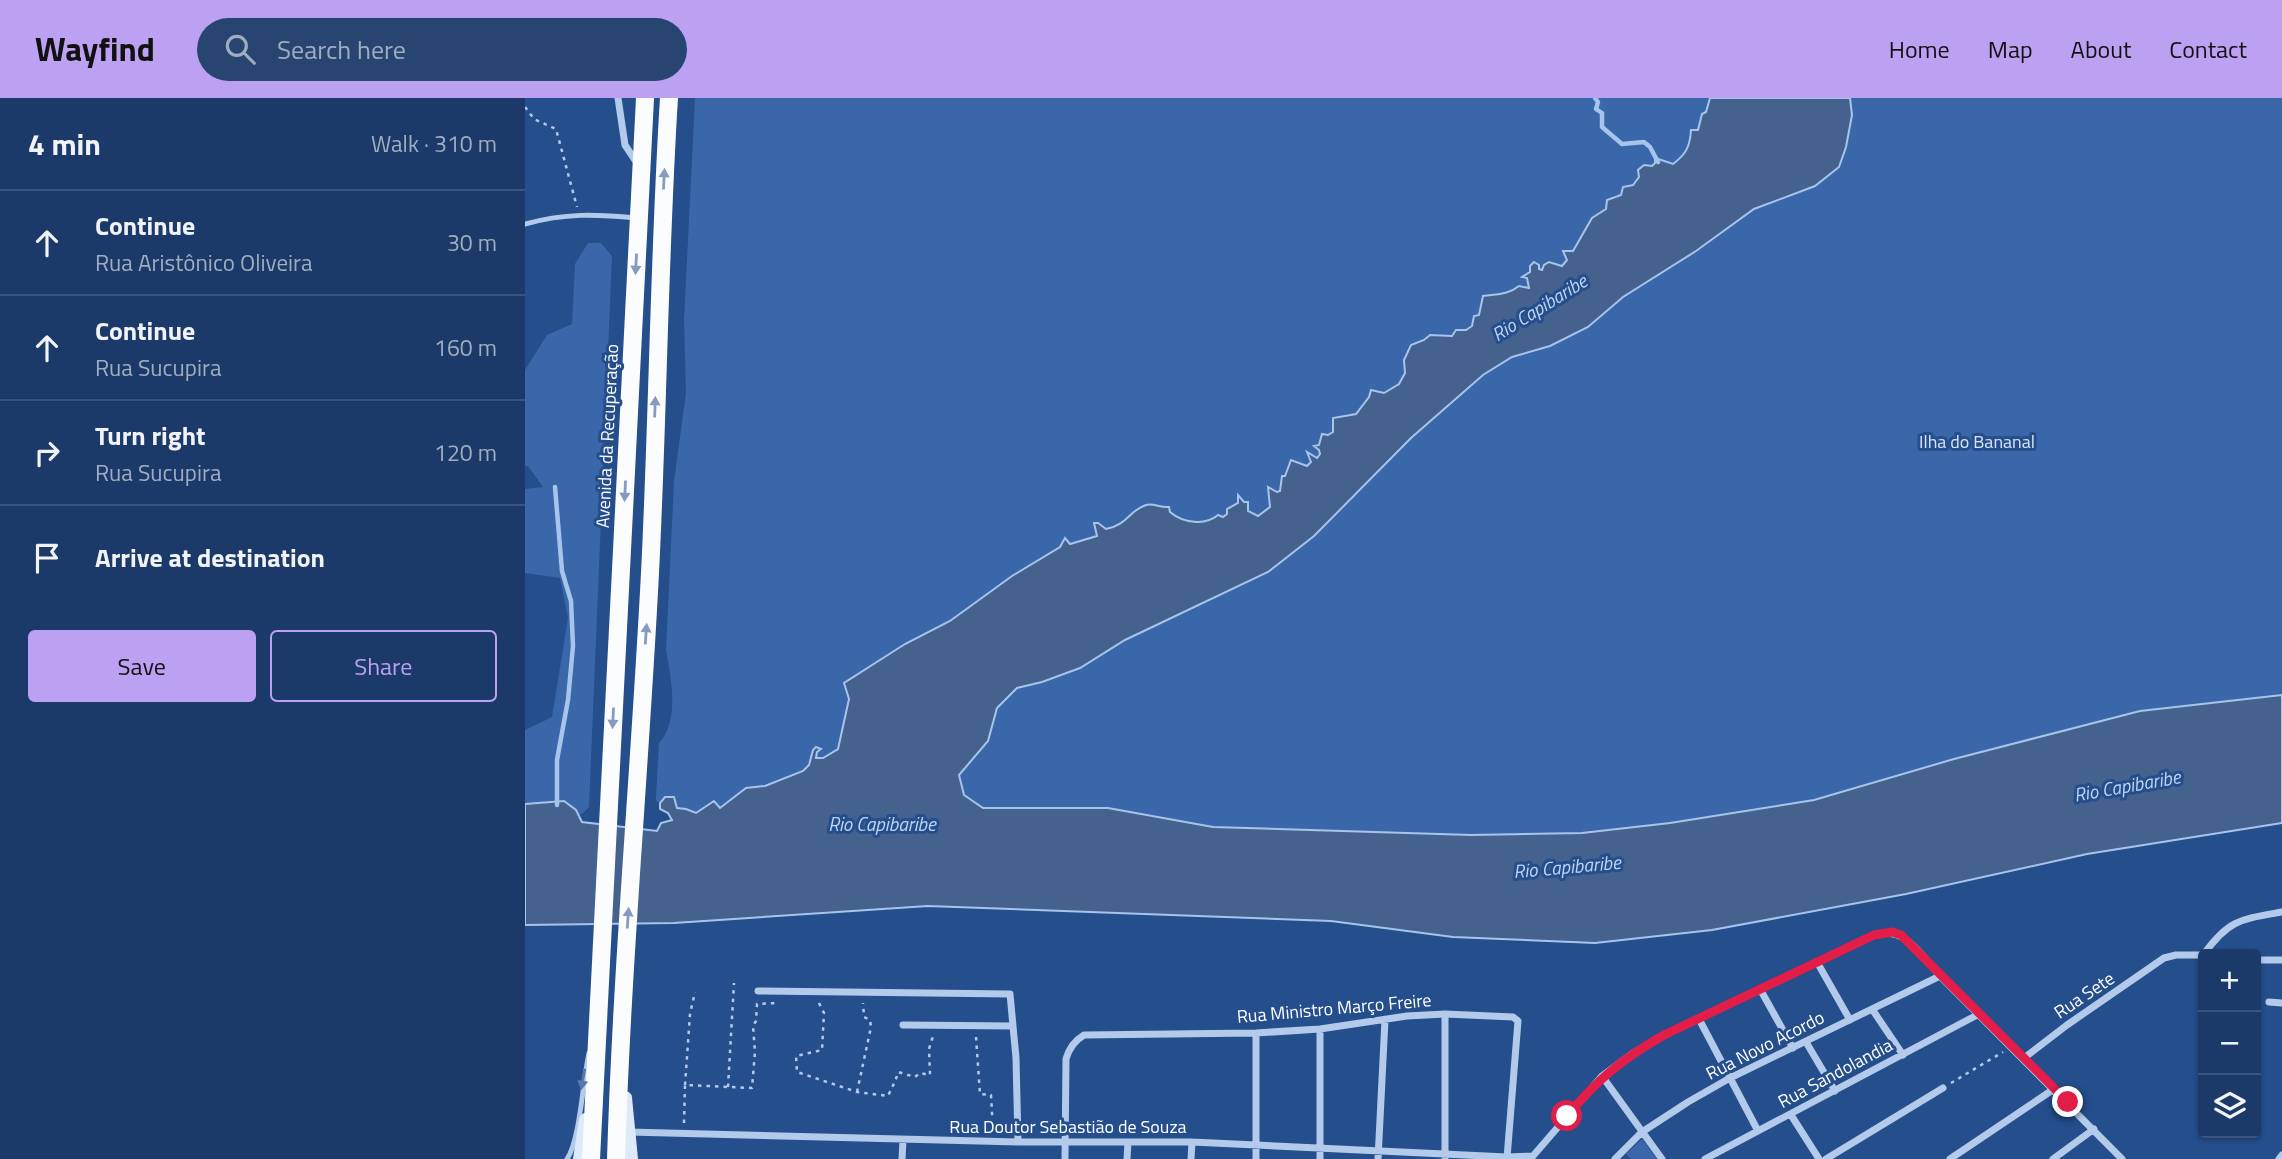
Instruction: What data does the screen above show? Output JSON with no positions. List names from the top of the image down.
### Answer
{
  "streets": {
    "highway": ["Avenida da Recuperação"],
    "street": [
      "Rua Sete",
      "Rua Ministro Março Freire",
      "Rua Novo Acordo",
      "Rua Sandolandia",
      "Rua Doutor Sebastião de Souza"
    ]
  },
  "crossings": [
    ["Rua Ministro Março Freire", "Rua Doutor Sebastião de Souza"]
  ],
  "water": ["Rio Capibaribe"],
  "parks": ["Ilha do Bananal"],
  "page": {
    "header": "Wayfind",
    "search": "Search here",
    "nav": [
      "Home",
      "Map",
      "About",
      "Contact"
    ],
    "heading": ["4 min", "Walk · 310 m"],
    "list": [
      ["Continue", "Rua Aristônico Oliveira", "30 m"],
      ["Continue", "Rua Sucupira", "160 m"],
      ["Turn right", "Rua Sucupira", "120 m"],
      "Arrive at destination"
    ],
    "buttons": ["Save", "Share"],
    "map_buttons": ["+", "−"]
  }
}
